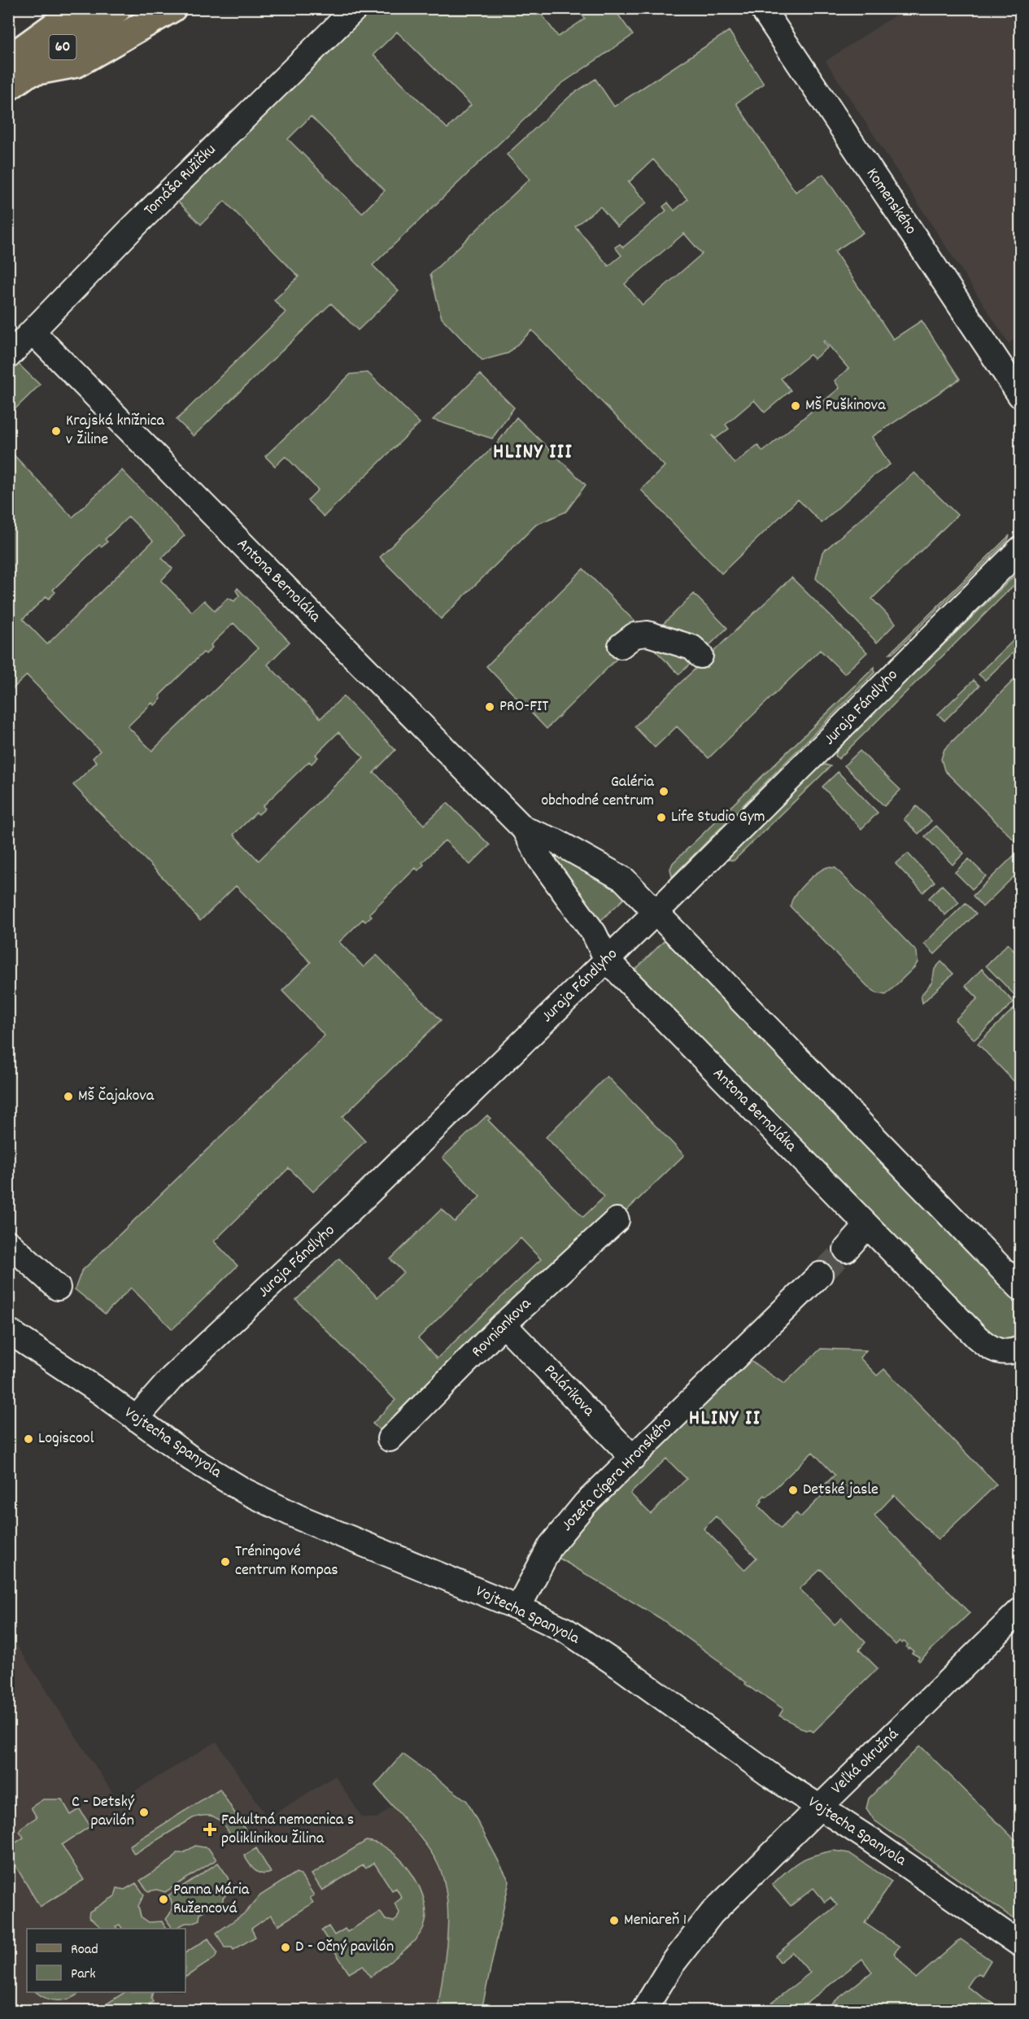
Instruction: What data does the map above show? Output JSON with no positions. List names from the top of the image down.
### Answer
{
  "streets": {
    "main road": ["60"],
    "street": [
      "Tomáša Ružičku",
      "Komenského",
      "Antona Bernoláka",
      "Juraja Fándlyho",
      "Rovniankova",
      "Palárikova",
      "Vojtecha Spanyola",
      "Jozefa Cígera Hronského",
      "Veľká okružná"
    ]
  },
  "crossings": [
    ["Tomáša Ružičku", "Antona Bernoláka"],
    ["Antona Bernoláka", "Juraja Fándlyho"],
    ["Juraja Fándlyho", "Vojtecha Spanyola"],
    ["Rovniankova", "Palárikova"],
    ["Palárikova", "Jozefa Cígera Hronského"],
    ["Vojtecha Spanyola", "Jozefa Cígera Hronského"],
    ["Vojtecha Spanyola", "Veľká okružná"]
  ],
  "districts": ["HLINY III", "HLINY II"],
  "places": {
    "other": [
      "MŠ Puškinova",
      "Krajská knižnica v Žiline",
      "PRO-FIT",
      "Galéria obchodné centrum",
      "Life Studio Gym",
      "MŠ Čajakova",
      "Logiscool",
      "Detské jasle",
      "Tréningové centrum Kompas",
      "C - Detský pavilón",
      "Panna Mária Ružencová",
      "Meniareň 1",
      "D - Očný pavilón"
    ],
    "health": ["Fakultná nemocnica s poliklinikou Žilina"]
  },
  "legend": ["Road", "Park"]
}
